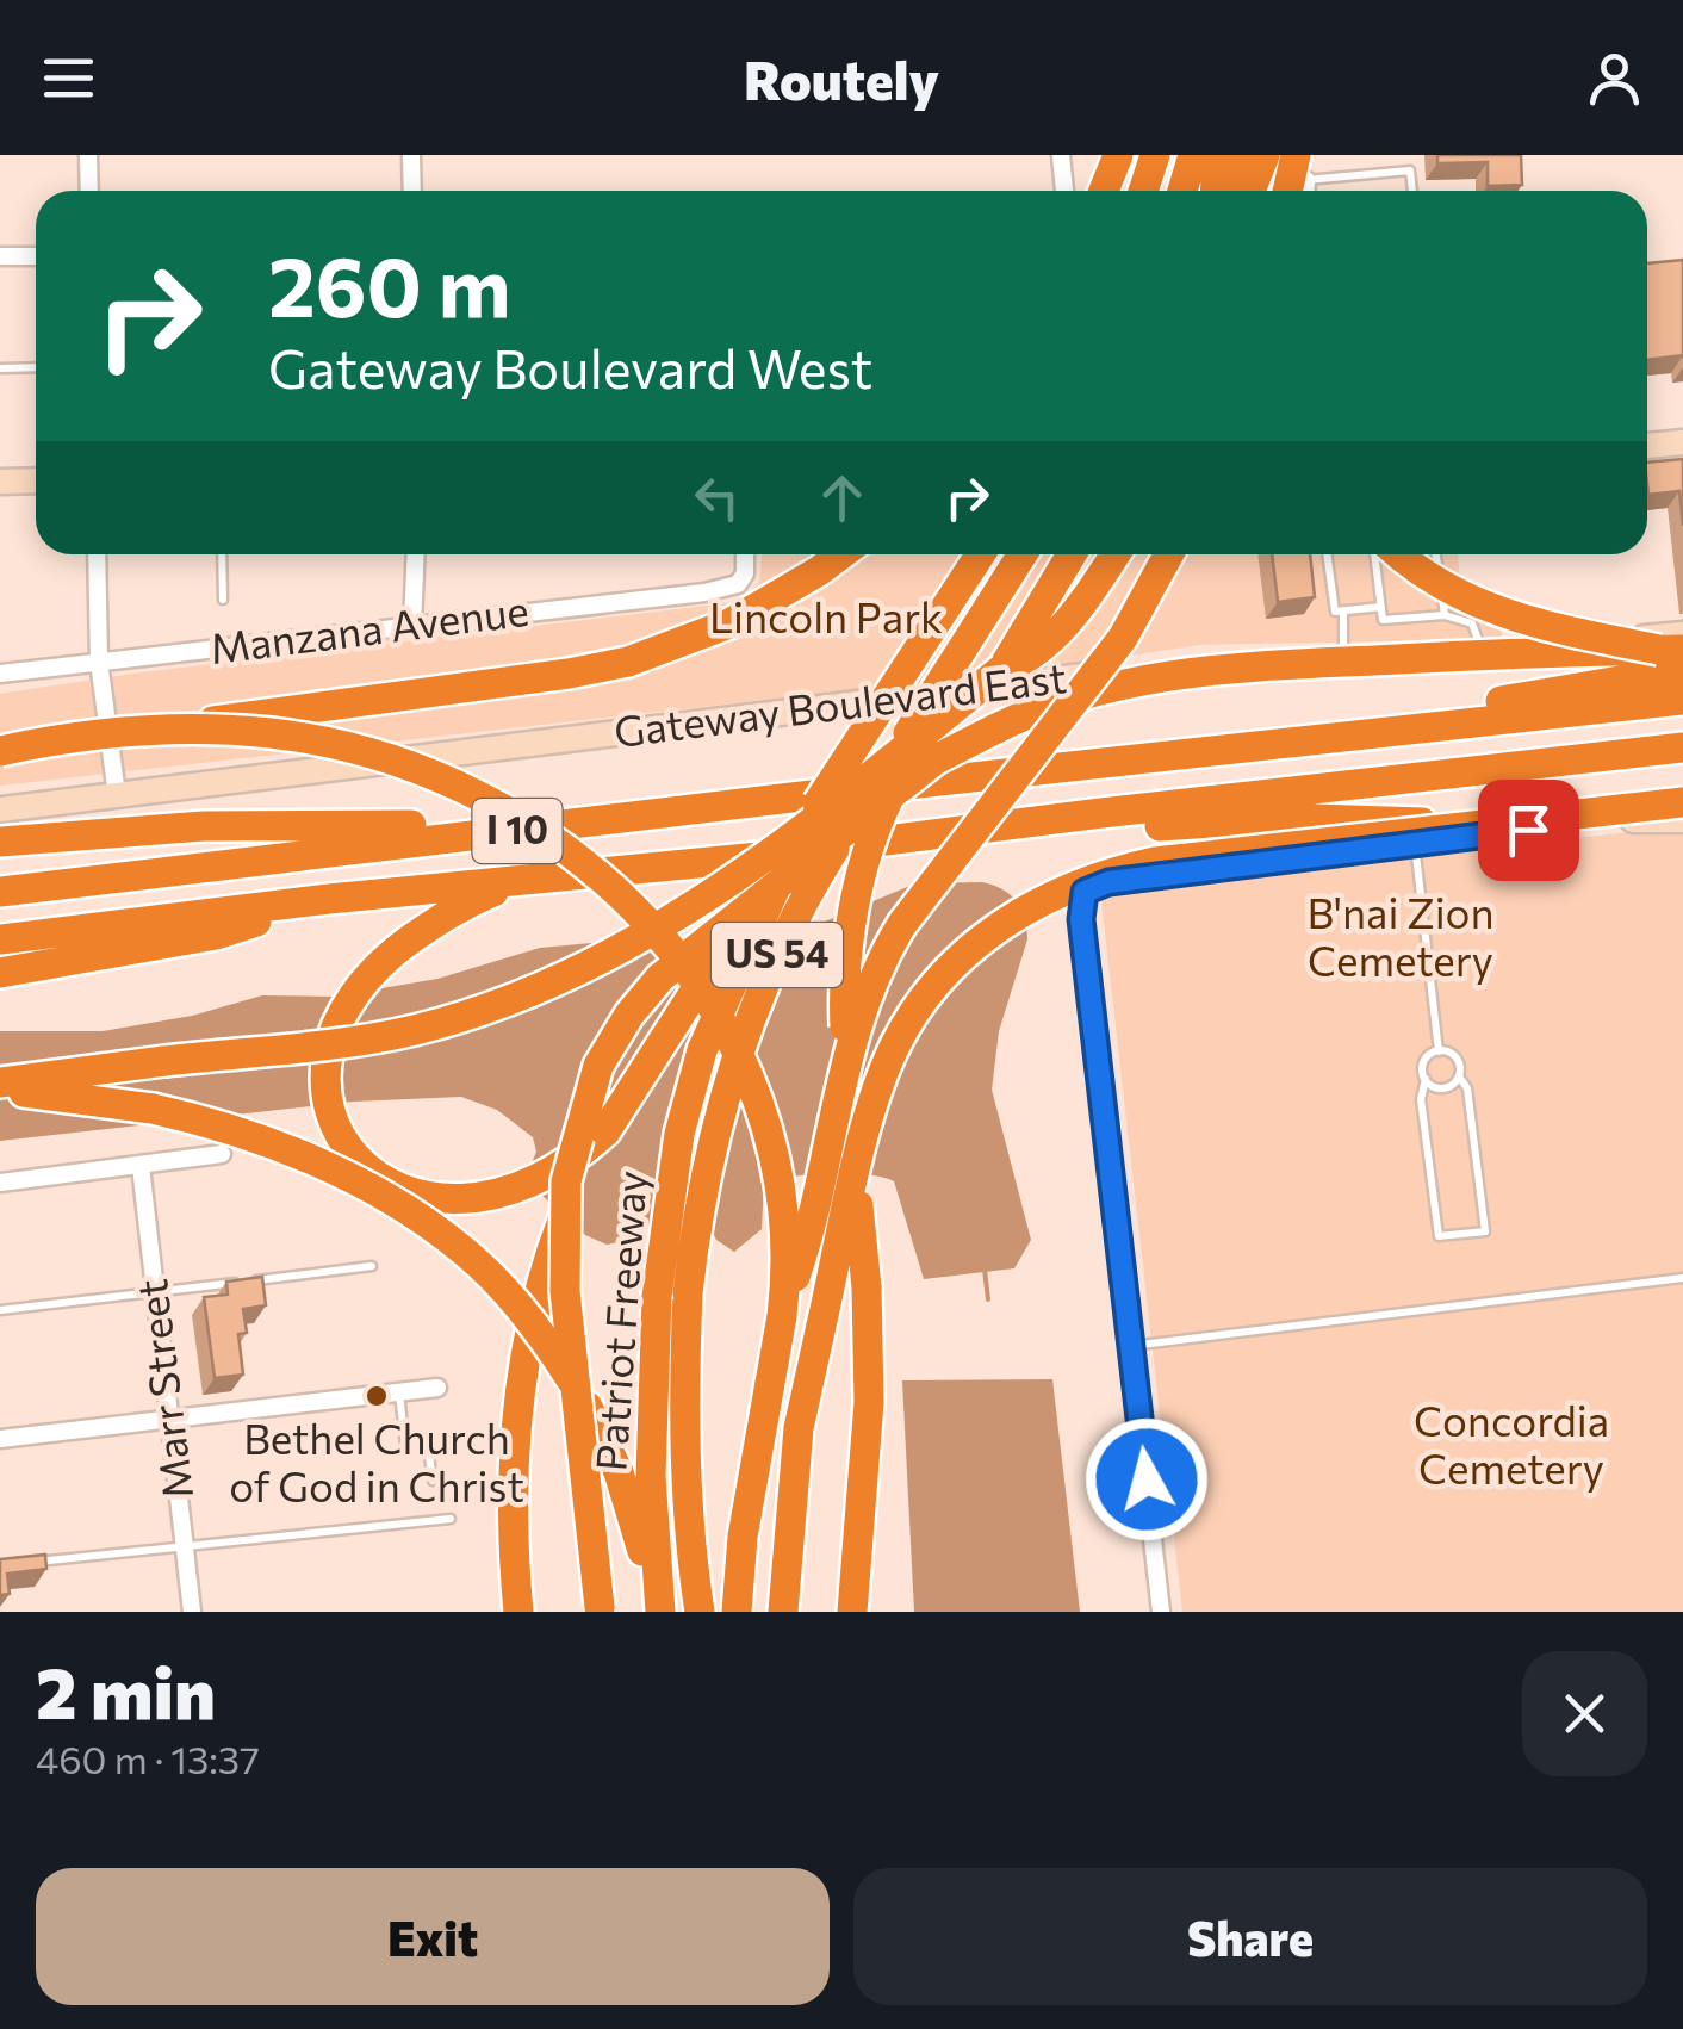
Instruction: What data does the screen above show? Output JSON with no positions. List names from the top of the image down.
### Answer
{
  "streets": {
    "highway": ["I 10", "US 54", "Patriot Freeway"],
    "main road": ["Gateway Boulevard East"],
    "street": ["Manzana Avenue", "Marr Street"]
  },
  "parks": ["Lincoln Park", "B'nai Zion Cemetery", "Concordia Cemetery"],
  "places": ["Bethel Church of God in Christ"],
  "page": {
    "header": "Routely",
    "turn": ["260 m", "Gateway Boulevard West"],
    "heading": ["2 min", "460 m · 13:37"],
    "buttons": ["Exit", "Share"]
  }
}
